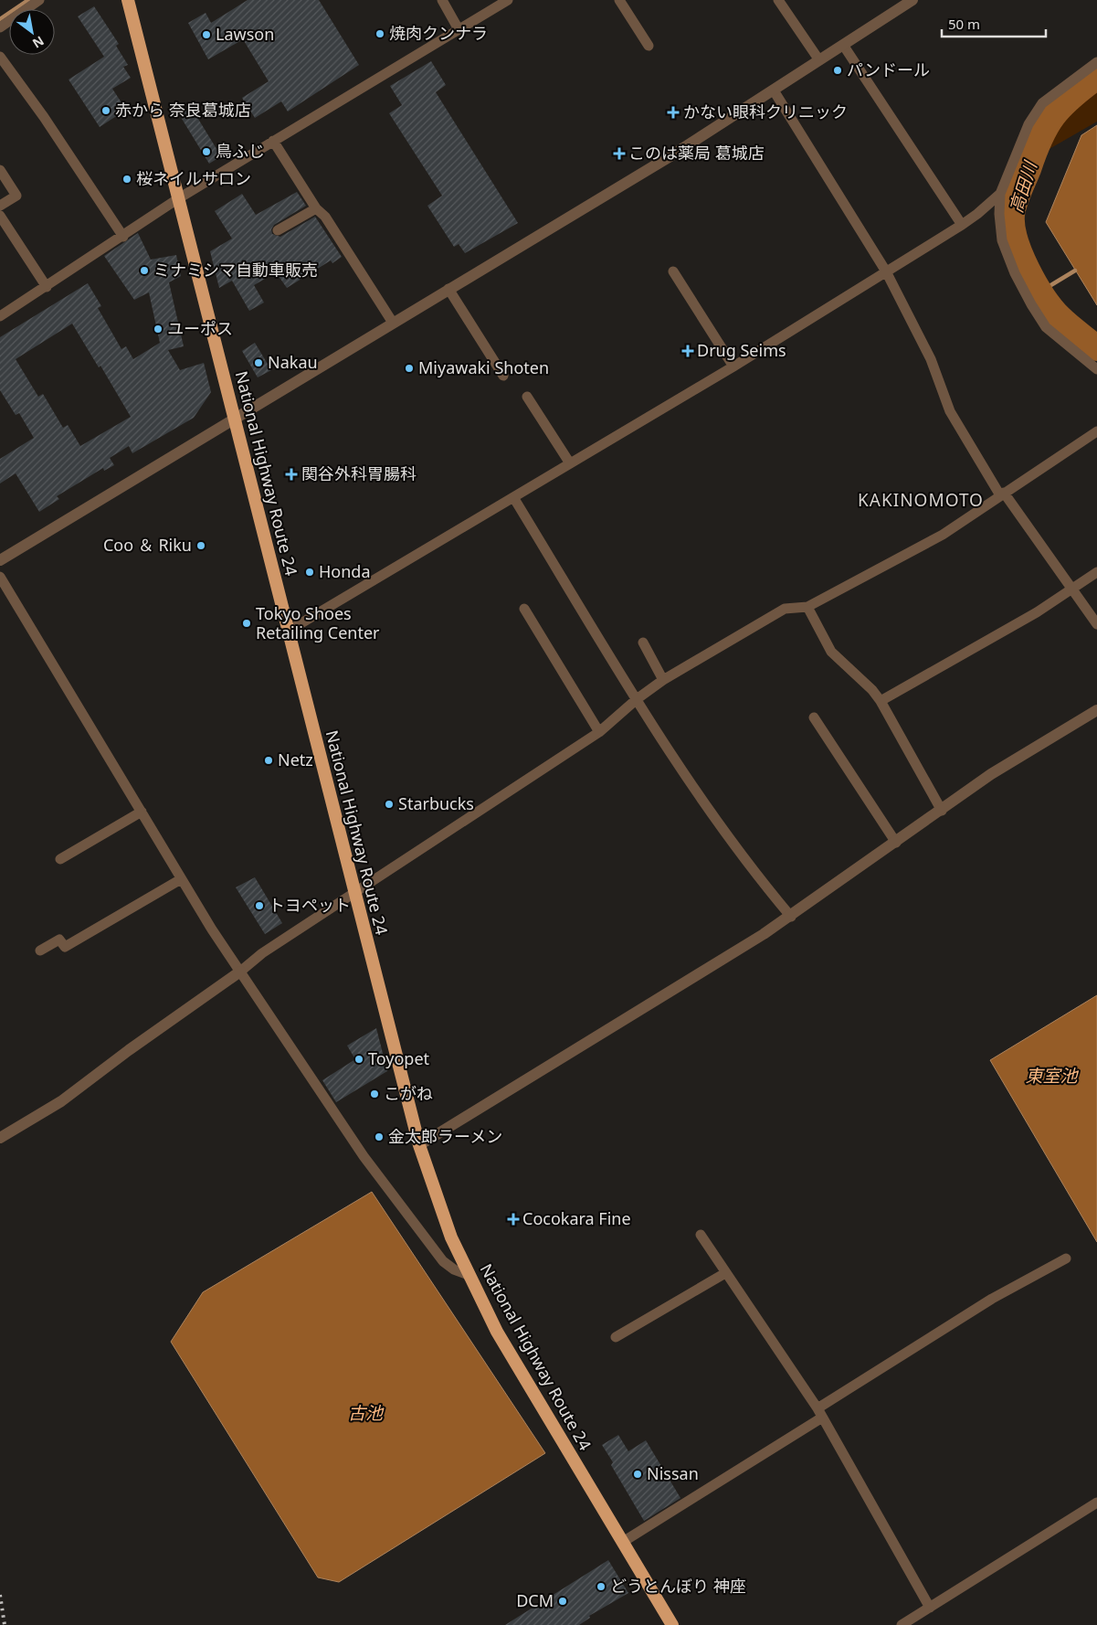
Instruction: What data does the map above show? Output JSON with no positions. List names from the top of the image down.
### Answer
{
  "streets": {
    "highway": ["National Highway Route 24"]
  },
  "districts": ["KAKINOMOTO"],
  "water": ["高田川", "東室池", "古池"],
  "places": {
    "other": [
      "焼肉クンナラ",
      "Lawson",
      "パンドール",
      "赤から 奈良葛城店",
      "鳥ふじ",
      "桜ネイルサロン",
      "ミナミシマ自動車販売",
      "ユーポス",
      "Nakau",
      "Miyawaki Shoten",
      "Coo ＆ Riku",
      "Honda",
      "Tokyo Shoes Retailing Center",
      "Netz",
      "Starbucks",
      "トヨペット",
      "Toyopet",
      "こがね",
      "金太郎ラーメン",
      "Nissan",
      "どうとんぼり 神座",
      "DCM"
    ],
    "health": [
      "かない眼科クリニック",
      "このは薬局 葛城店",
      "Drug Seims",
      "関谷外科胃腸科",
      "Cocokara Fine"
    ]
  },
  "scale_bar": "50 m",
  "north": "bottom right"
}
